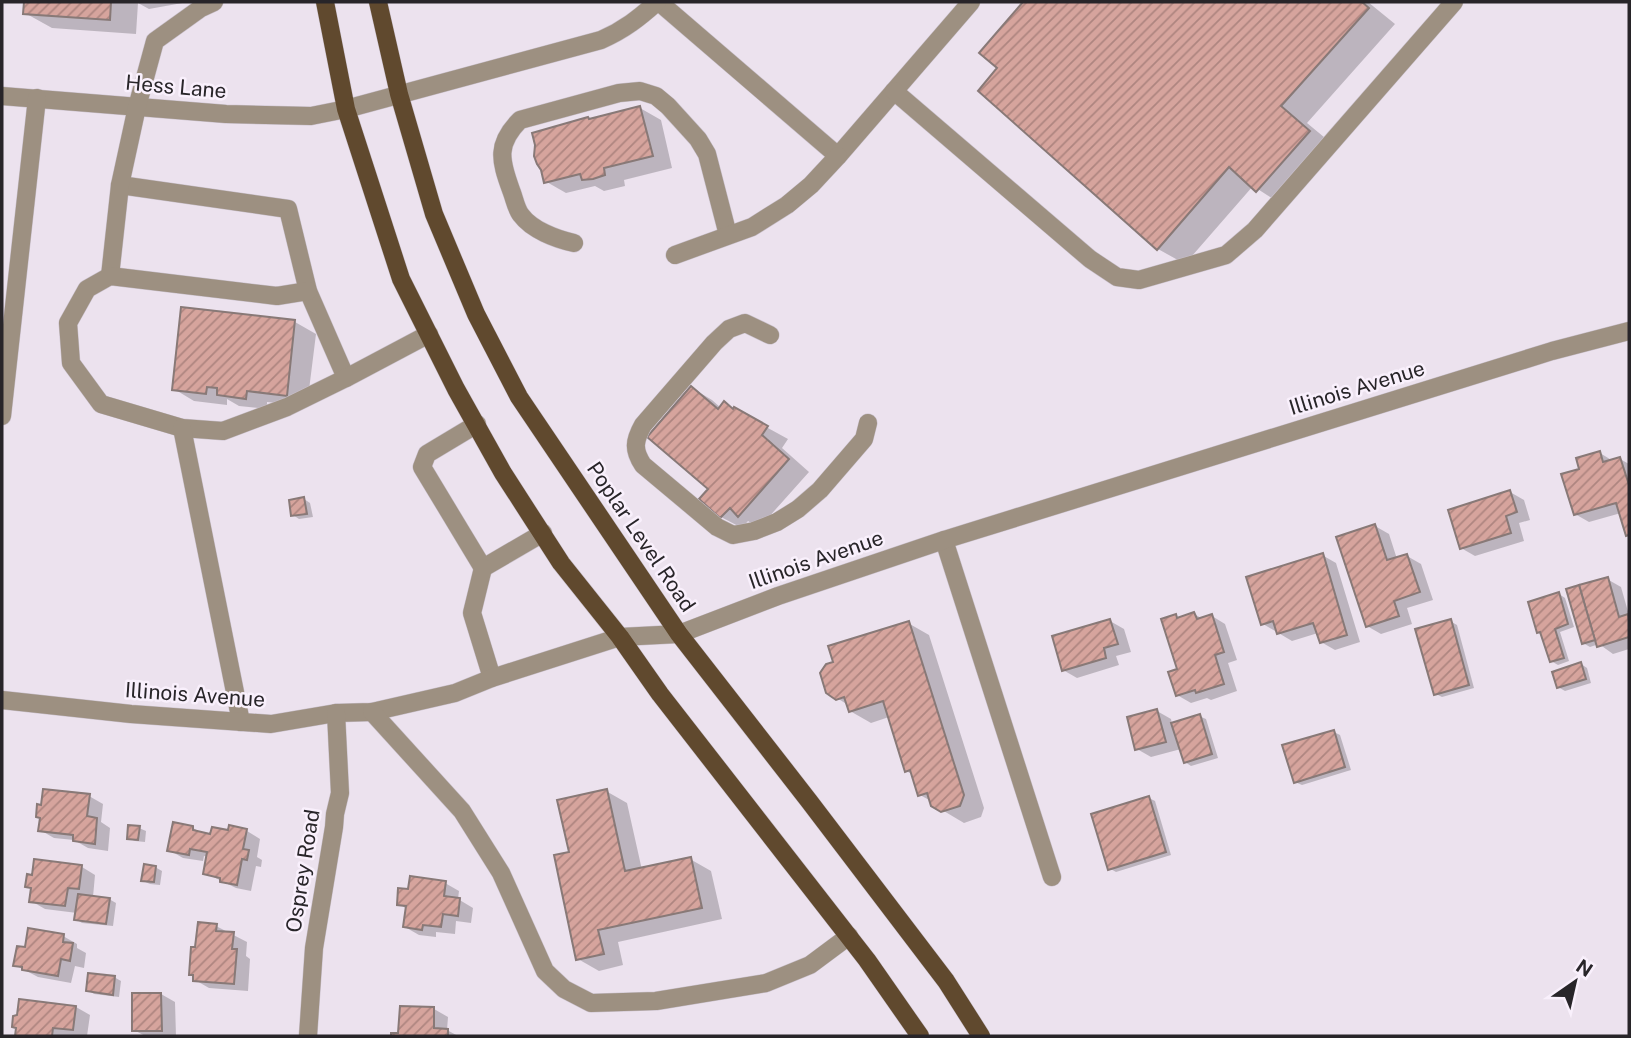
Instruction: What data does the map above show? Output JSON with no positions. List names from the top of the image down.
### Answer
{
  "streets": {
    "main road": ["Poplar Level Road"],
    "street": ["Hess Lane", "Illinois Avenue", "Osprey Road"]
  },
  "crossings": [
    ["Hess Lane", "Poplar Level Road"],
    ["Illinois Avenue", "Poplar Level Road"],
    ["Illinois Avenue", "Osprey Road"]
  ],
  "north": "top right"
}
